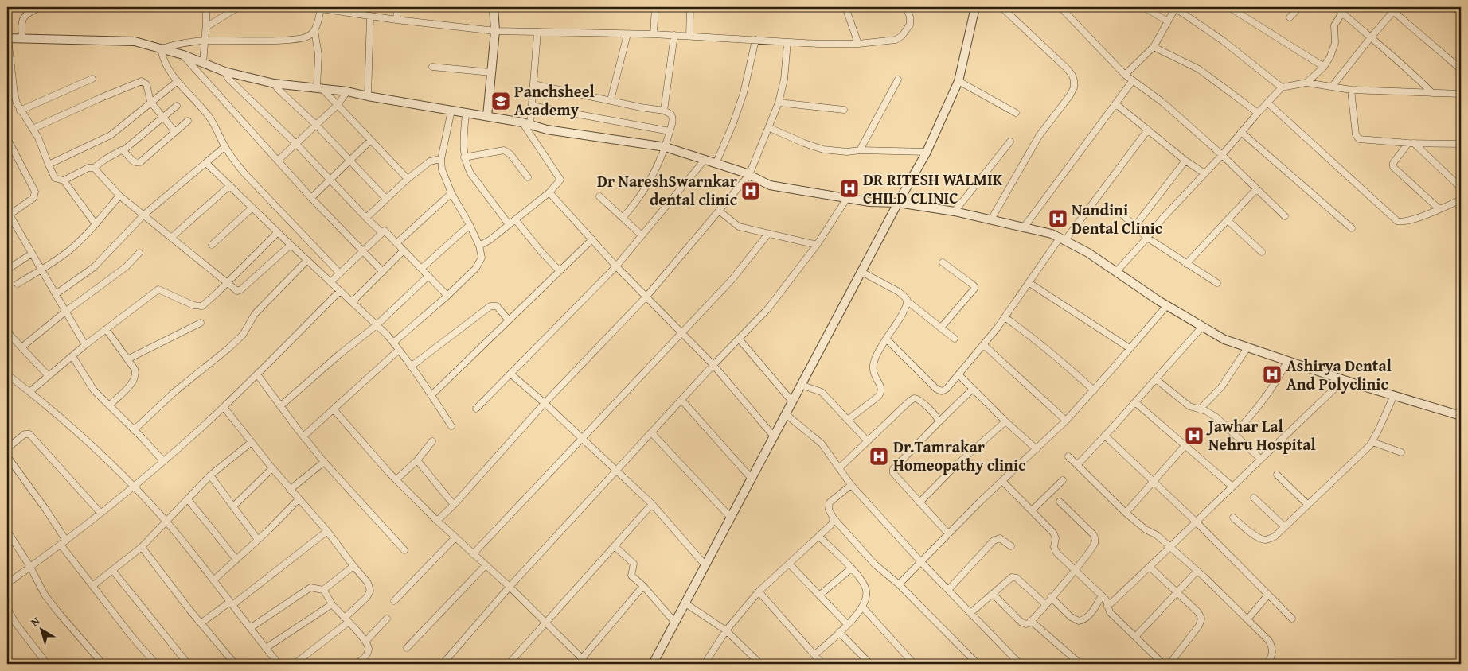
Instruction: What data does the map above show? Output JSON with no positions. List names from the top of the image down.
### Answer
{
  "places": {
    "school or university": ["Panchsheel Academy"],
    "hospital": [
      "DR RITESH WALMIK CHILD CLINIC",
      "Dr NareshSwarnkar dental clinic",
      "Nandini Dental Clinic",
      "Ashirya Dental And Polyclinic",
      "Jawhar Lal Nehru Hospital",
      "Dr.Tamrakar Homeopathy clinic"
    ]
  },
  "north": "top left"
}
